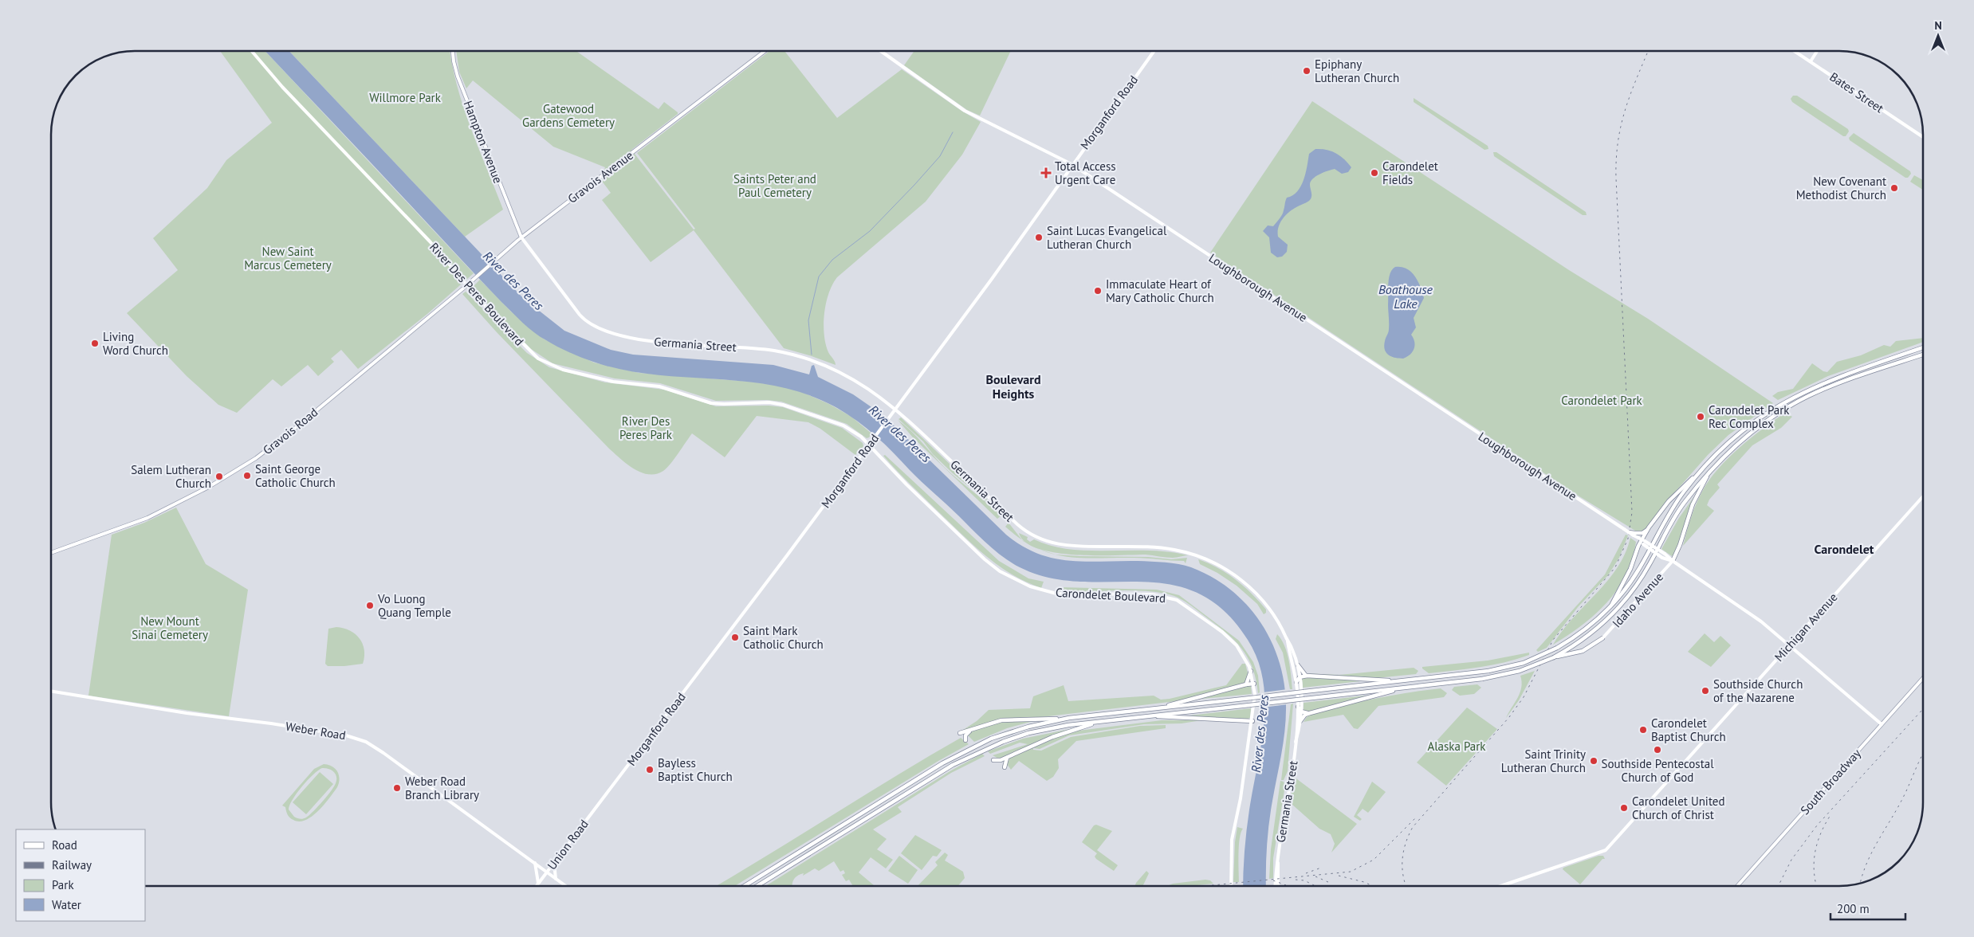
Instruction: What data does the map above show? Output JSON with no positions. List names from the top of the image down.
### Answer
{
  "streets": {
    "main road": [
      "Bates Street",
      "Morganford Road",
      "Hampton Avenue",
      "Gravois Avenue",
      "Loughborough Avenue",
      "River Des Peres Boulevard",
      "Germania Street",
      "Gravois Road",
      "Carondelet Boulevard",
      "Idaho Avenue",
      "Michigan Avenue",
      "Weber Road",
      "South Broadway",
      "Union Road"
    ]
  },
  "crossings": [
    ["Morganford Road", "Loughborough Avenue"],
    ["Morganford Road", "River Des Peres Boulevard"],
    ["Morganford Road", "Germania Street"],
    ["Morganford Road", "Carondelet Boulevard"],
    ["Morganford Road", "Union Road"],
    ["Hampton Avenue", "Gravois Avenue"],
    ["Hampton Avenue", "Germania Street"],
    ["Gravois Avenue", "River Des Peres Boulevard"],
    ["Gravois Avenue", "Germania Street"],
    ["Gravois Avenue", "Gravois Road"],
    ["River Des Peres Boulevard", "Carondelet Boulevard"],
    ["Weber Road", "Union Road"]
  ],
  "districts": ["Boulevard Heights", "Carondelet"],
  "water": ["River des Peres", "Boathouse Lake"],
  "parks": [
    "Willmore Park",
    "Gatewood Gardens Cemetery",
    "Saints Peter and Paul Cemetery",
    "New Saint Marcus Cemetery",
    "Carondelet Park",
    "River Des Peres Park",
    "New Mount Sinai Cemetery",
    "Alaska Park"
  ],
  "places": {
    "other": [
      "Epiphany Lutheran Church",
      "Carondelet Fields",
      "New Covenant Methodist Church",
      "Saint Lucas Evangelical Lutheran Church",
      "Immaculate Heart of Mary Catholic Church",
      "Living Word Church",
      "Carondelet Park Rec Complex",
      "Saint George Catholic Church",
      "Salem Lutheran Church",
      "Vo Luong Quang Temple",
      "Saint Mark Catholic Church",
      "Southside Church of the Nazarene",
      "Carondelet Baptist Church",
      "Southside Pentecostal Church of God",
      "Saint Trinity Lutheran Church",
      "Bayless Baptist Church",
      "Weber Road Branch Library",
      "Carondelet United Church of Christ"
    ],
    "health": ["Total Access Urgent Care"]
  },
  "legend": [
    "Road",
    "Railway",
    "Park",
    "Water"
  ],
  "scale_bar": "200 m",
  "north": "top"
}
